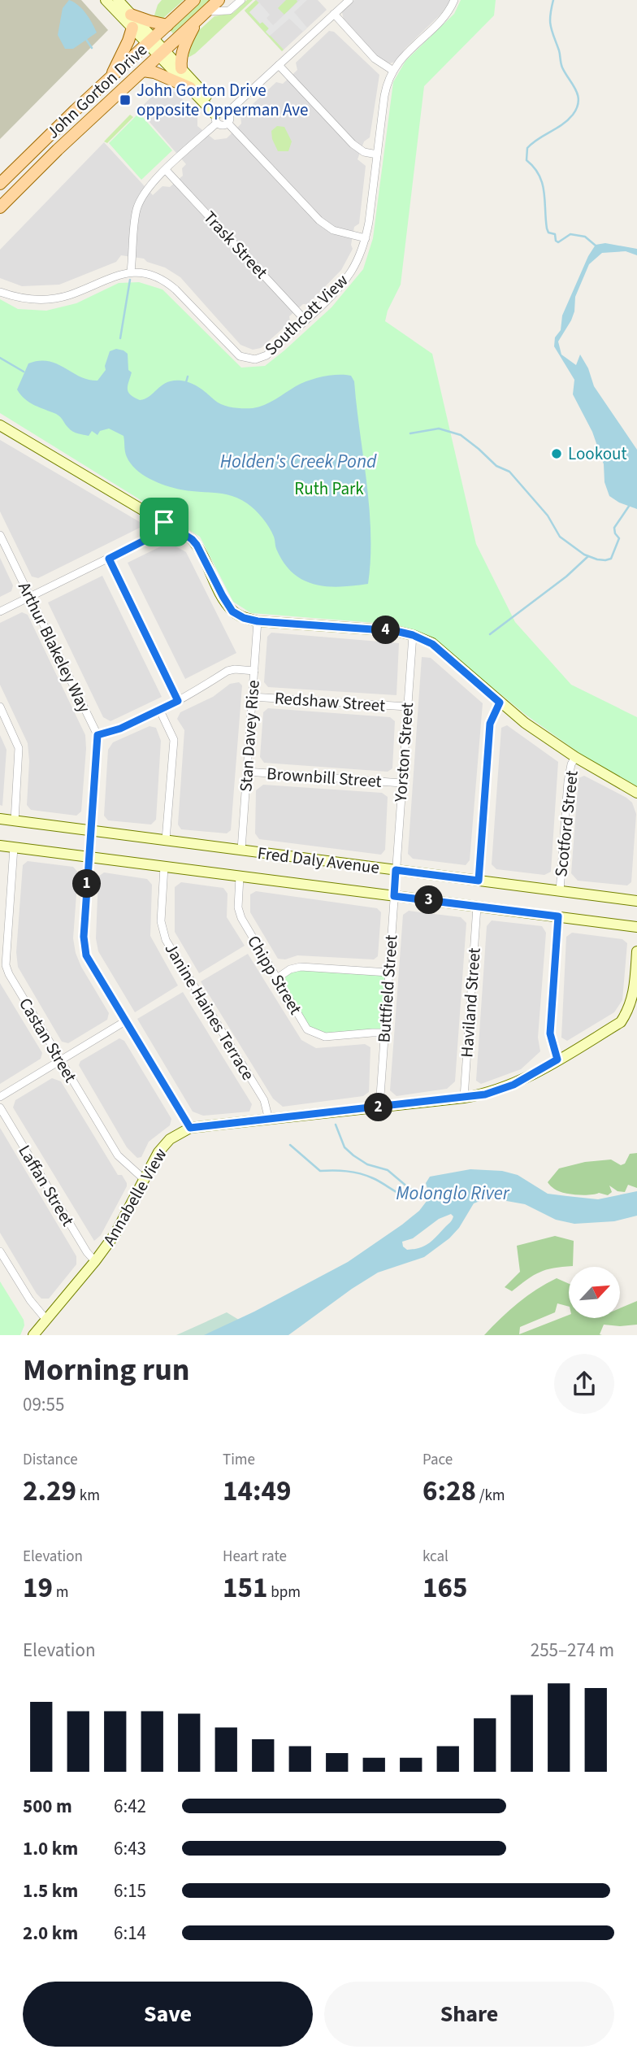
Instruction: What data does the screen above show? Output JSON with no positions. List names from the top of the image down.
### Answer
{
  "streets": {
    "main road": ["John Gorton Drive"],
    "street": [
      "Trask Street",
      "Southcott View",
      "Arthur Blakeley Way",
      "Redshaw Street",
      "Stan Davey Rise",
      "Yorston Street",
      "Brownbill Street",
      "Scotford Street",
      "Fred Daly Avenue",
      "Chipp Street",
      "Buttfield Street",
      "Haviland Street",
      "Janine Haines Terrace",
      "Castan Street",
      "Laffan Street",
      "Annabelle View"
    ]
  },
  "crossings": [
    ["Trask Street", "Southcott View"],
    ["Redshaw Street", "Stan Davey Rise"],
    ["Redshaw Street", "Yorston Street"],
    ["Stan Davey Rise", "Brownbill Street"],
    ["Stan Davey Rise", "Fred Daly Avenue"],
    ["Yorston Street", "Brownbill Street"],
    ["Yorston Street", "Fred Daly Avenue"],
    ["Yorston Street", "Buttfield Street"],
    ["Scotford Street", "Fred Daly Avenue"],
    ["Fred Daly Avenue", "Chipp Street"],
    ["Fred Daly Avenue", "Buttfield Street"],
    ["Fred Daly Avenue", "Haviland Street"],
    ["Fred Daly Avenue", "Janine Haines Terrace"],
    ["Fred Daly Avenue", "Castan Street"],
    ["Chipp Street", "Buttfield Street"],
    ["Buttfield Street", "Annabelle View"],
    ["Haviland Street", "Annabelle View"],
    ["Janine Haines Terrace", "Annabelle View"],
    ["Castan Street", "Annabelle View"],
    ["Laffan Street", "Annabelle View"]
  ],
  "water": ["Holden's Creek Pond", "Molonglo River"],
  "parks": ["Ruth Park"],
  "places": {
    "transit": ["John Gorton Drive opposite Opperman Ave"],
    "other": ["Lookout"]
  },
  "north": "top right",
  "page": {
    "pins": [
      "4",
      "1",
      "3",
      "2"
    ],
    "heading": ["Morning run", "09:55"],
    "stats": [
      ["Distance", "2.29 km"],
      ["Time", "14:49"],
      ["Pace", "6:28 /km"],
      ["Elevation", "19 m"],
      ["Heart rate", "151 bpm"],
      ["kcal", "165"]
    ],
    "chart": ["Elevation", "255–274 m"],
    "list": [
      {
        "name": "500 m",
        "note": "6:42"
      },
      {
        "name": "1.0 km",
        "note": "6:43"
      },
      {
        "name": "1.5 km",
        "note": "6:15"
      },
      {
        "name": "2.0 km",
        "note": "6:14"
      }
    ],
    "buttons": ["Save", "Share"]
  }
}
